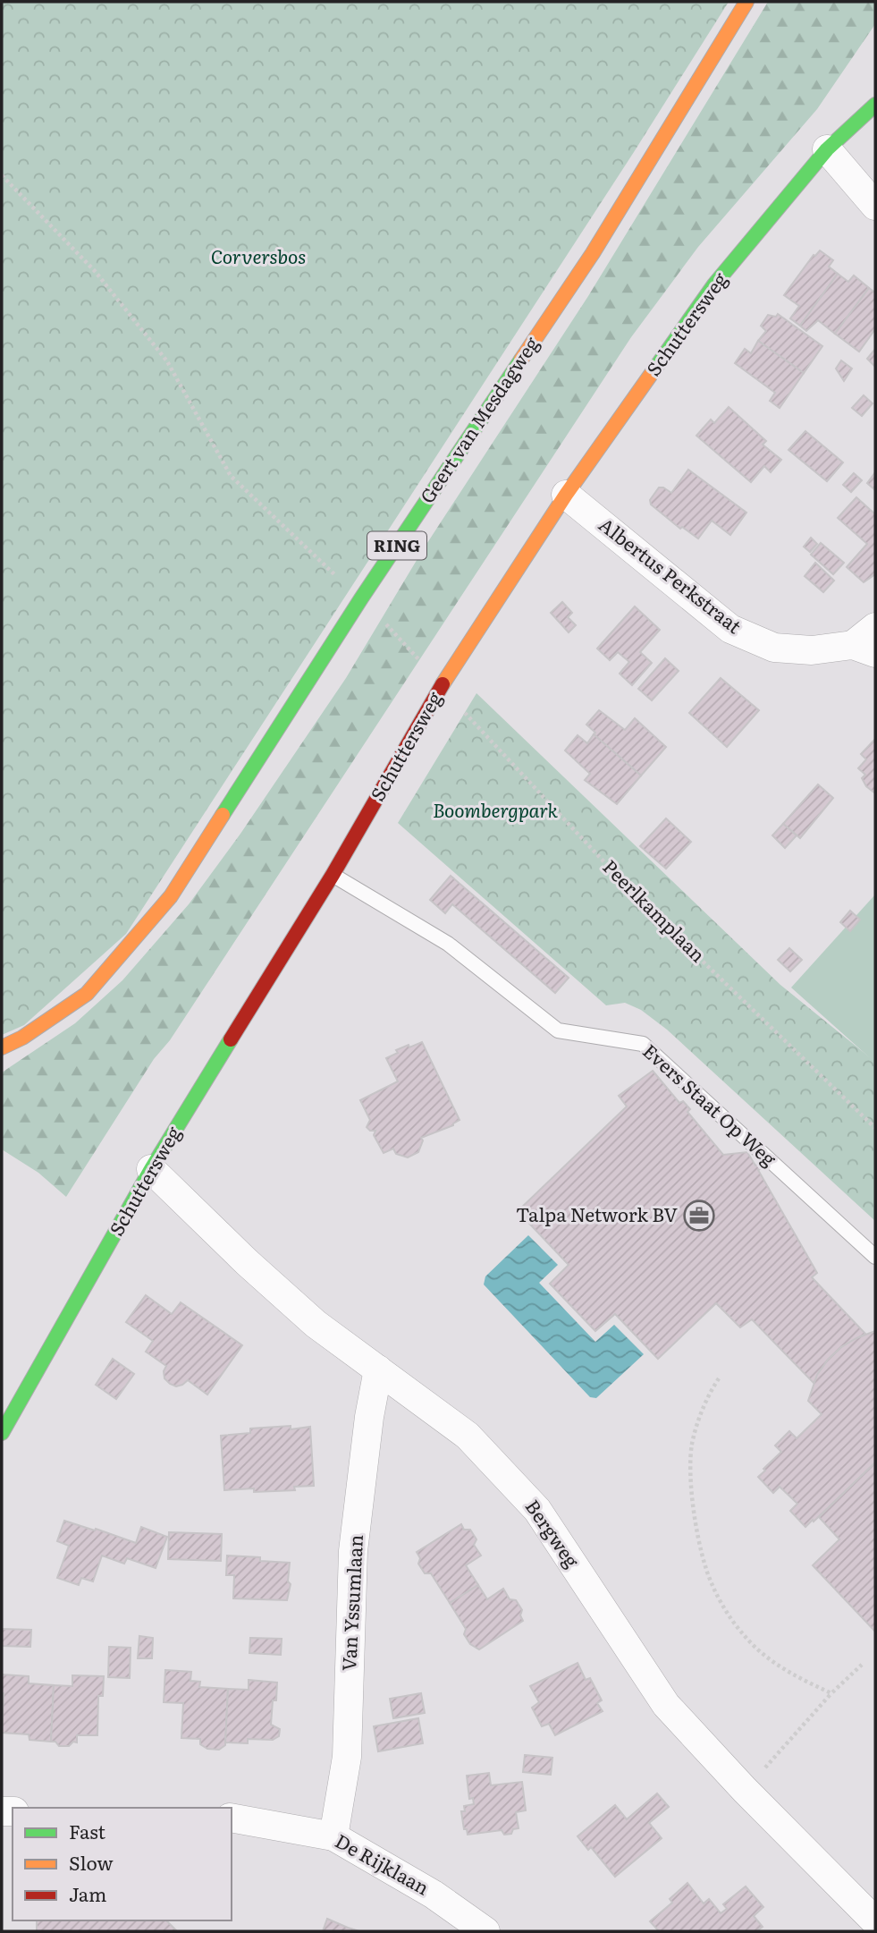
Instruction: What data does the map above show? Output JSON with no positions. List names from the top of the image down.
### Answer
{
  "streets": {
    "street": [
      "Schuttersweg",
      "Geert van Mesdagweg",
      "RING",
      "Albertus Perkstraat",
      "Bergweg",
      "Van Yssumlaan",
      "De Rijklaan"
    ],
    "lane": ["Evers Staat Op Weg"],
    "path": ["Peerlkamplaan"]
  },
  "crossings": [
    ["Schuttersweg", "Albertus Perkstraat"],
    ["Schuttersweg", "Peerlkamplaan"],
    ["Schuttersweg", "Evers Staat Op Weg"],
    ["Schuttersweg", "Bergweg"],
    ["Geert van Mesdagweg", "Peerlkamplaan"],
    ["Bergweg", "Van Yssumlaan"],
    ["Van Yssumlaan", "De Rijklaan"]
  ],
  "parks": ["Corversbos", "Boombergpark"],
  "places": {
    "office": ["Talpa Network BV"]
  },
  "legend": ["Fast", "Slow", "Jam"]
}
